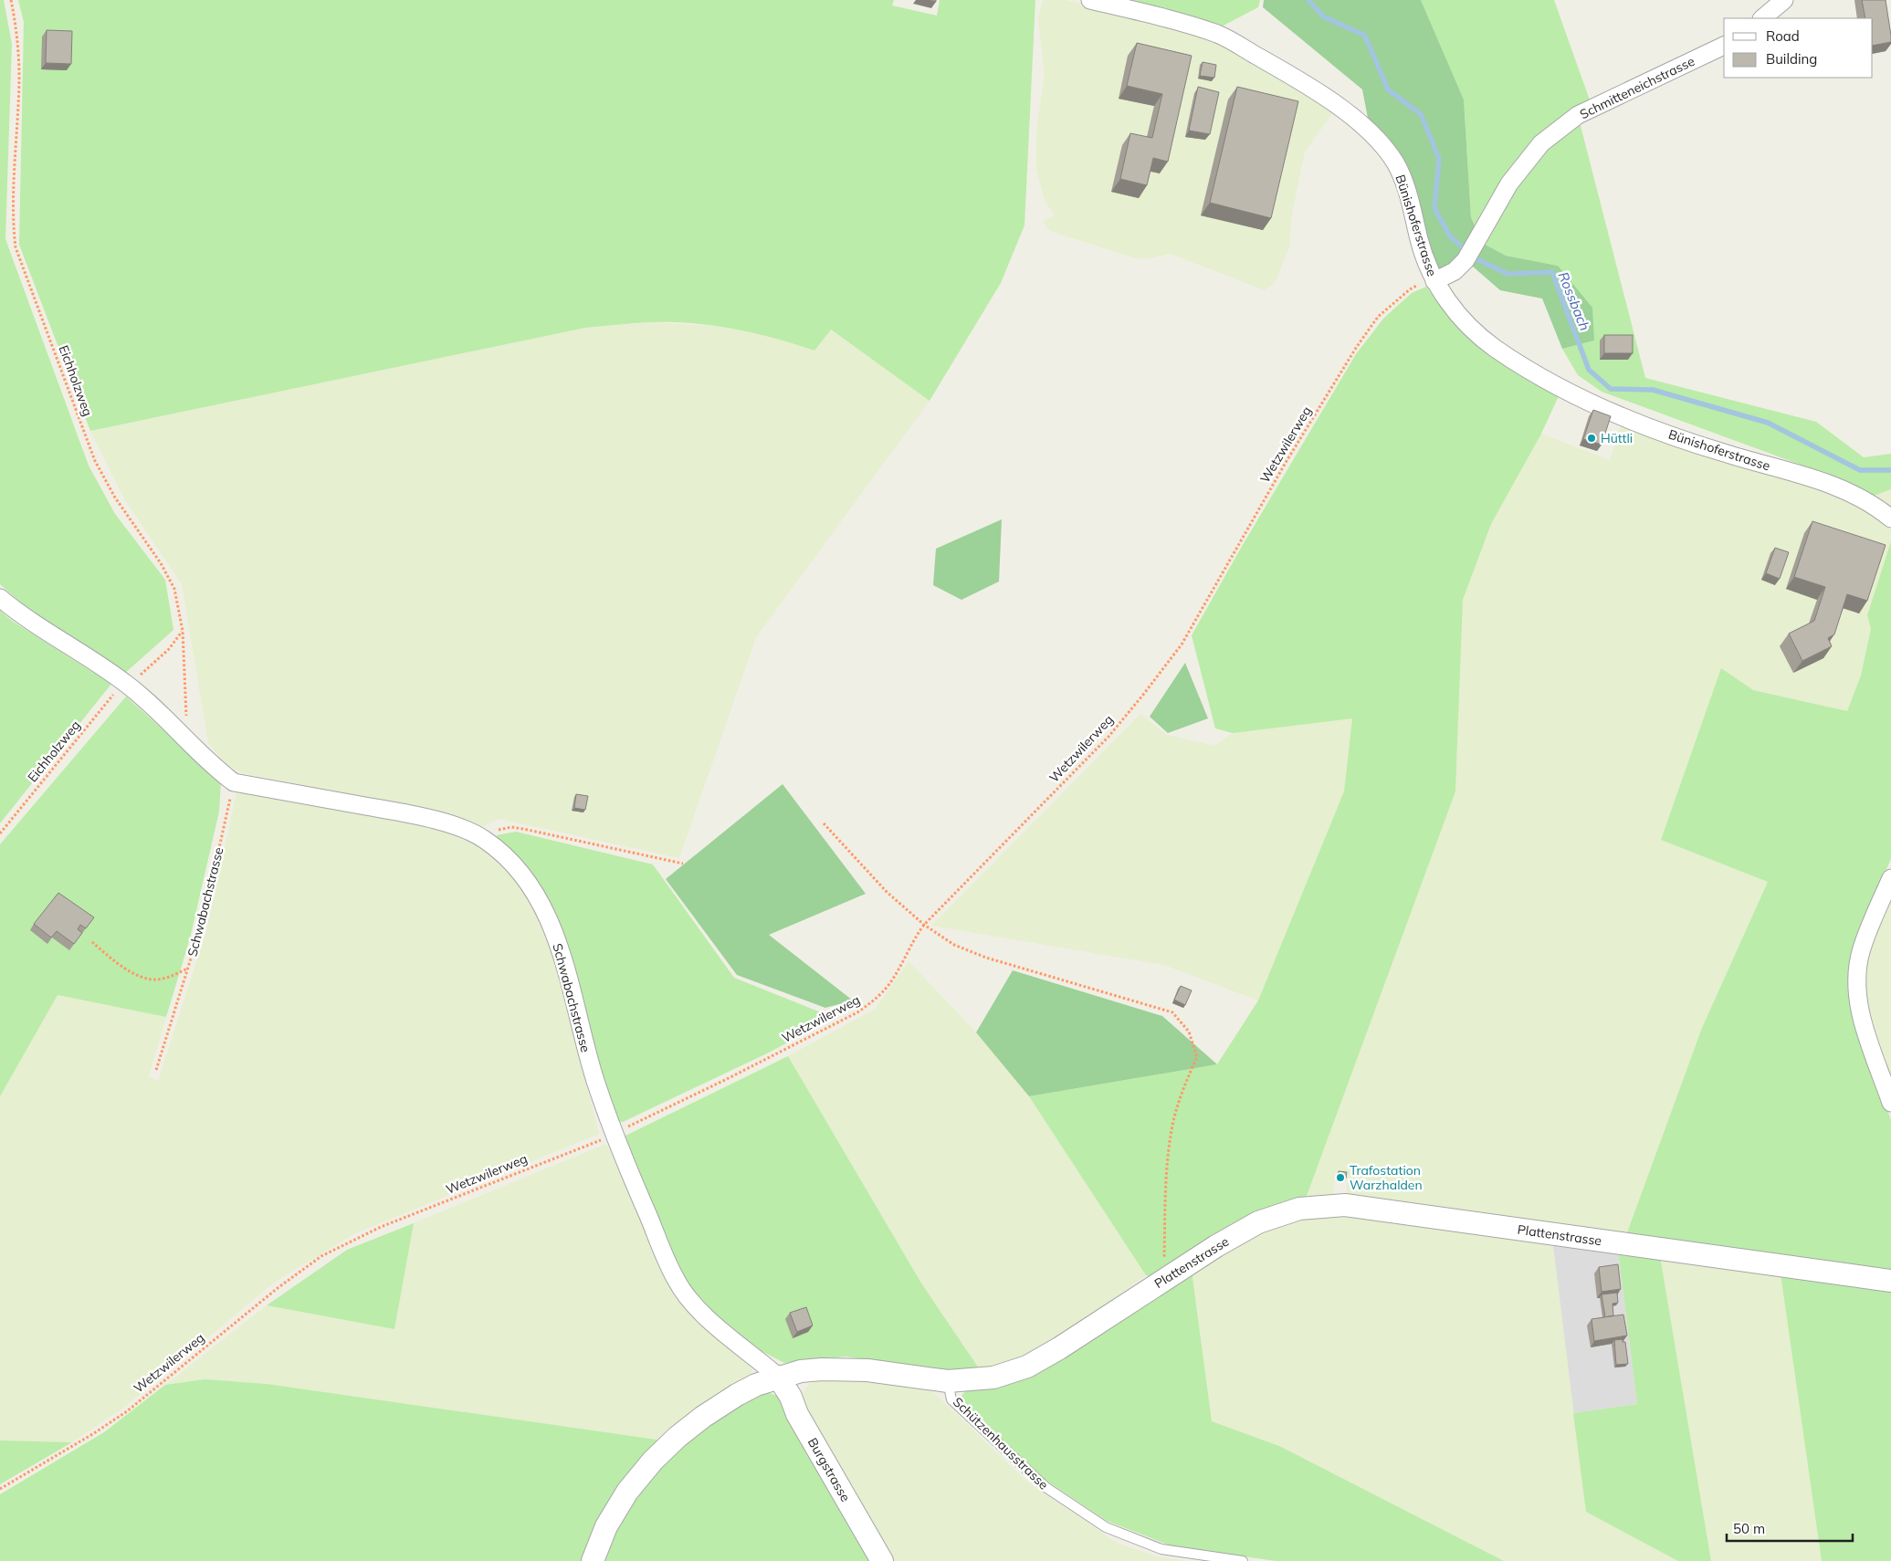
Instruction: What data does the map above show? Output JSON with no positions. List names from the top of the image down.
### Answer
{
  "streets": {
    "street": [
      "Schmitteneichstrasse",
      "Bünishoferstrasse",
      "Schwabachstrasse",
      "Plattenstrasse",
      "Burgstrasse"
    ],
    "lane": ["Schützenhausstrasse"],
    "path": ["Eichholzweg", "Wetzwilerweg"]
  },
  "crossings": [
    ["Schmitteneichstrasse", "Bünishoferstrasse"],
    ["Schmitteneichstrasse", "Wetzwilerweg"],
    ["Bünishoferstrasse", "Wetzwilerweg"],
    ["Eichholzweg", "Schwabachstrasse"],
    ["Wetzwilerweg", "Schwabachstrasse"],
    ["Schwabachstrasse", "Plattenstrasse"],
    ["Schwabachstrasse", "Burgstrasse"],
    ["Plattenstrasse", "Schützenhausstrasse"],
    ["Plattenstrasse", "Burgstrasse"]
  ],
  "water": ["Rossbach"],
  "places": ["Hüttli", "Trafostation Warzhalden"],
  "legend": ["Road", "Building"],
  "scale_bar": "50 m"
}
